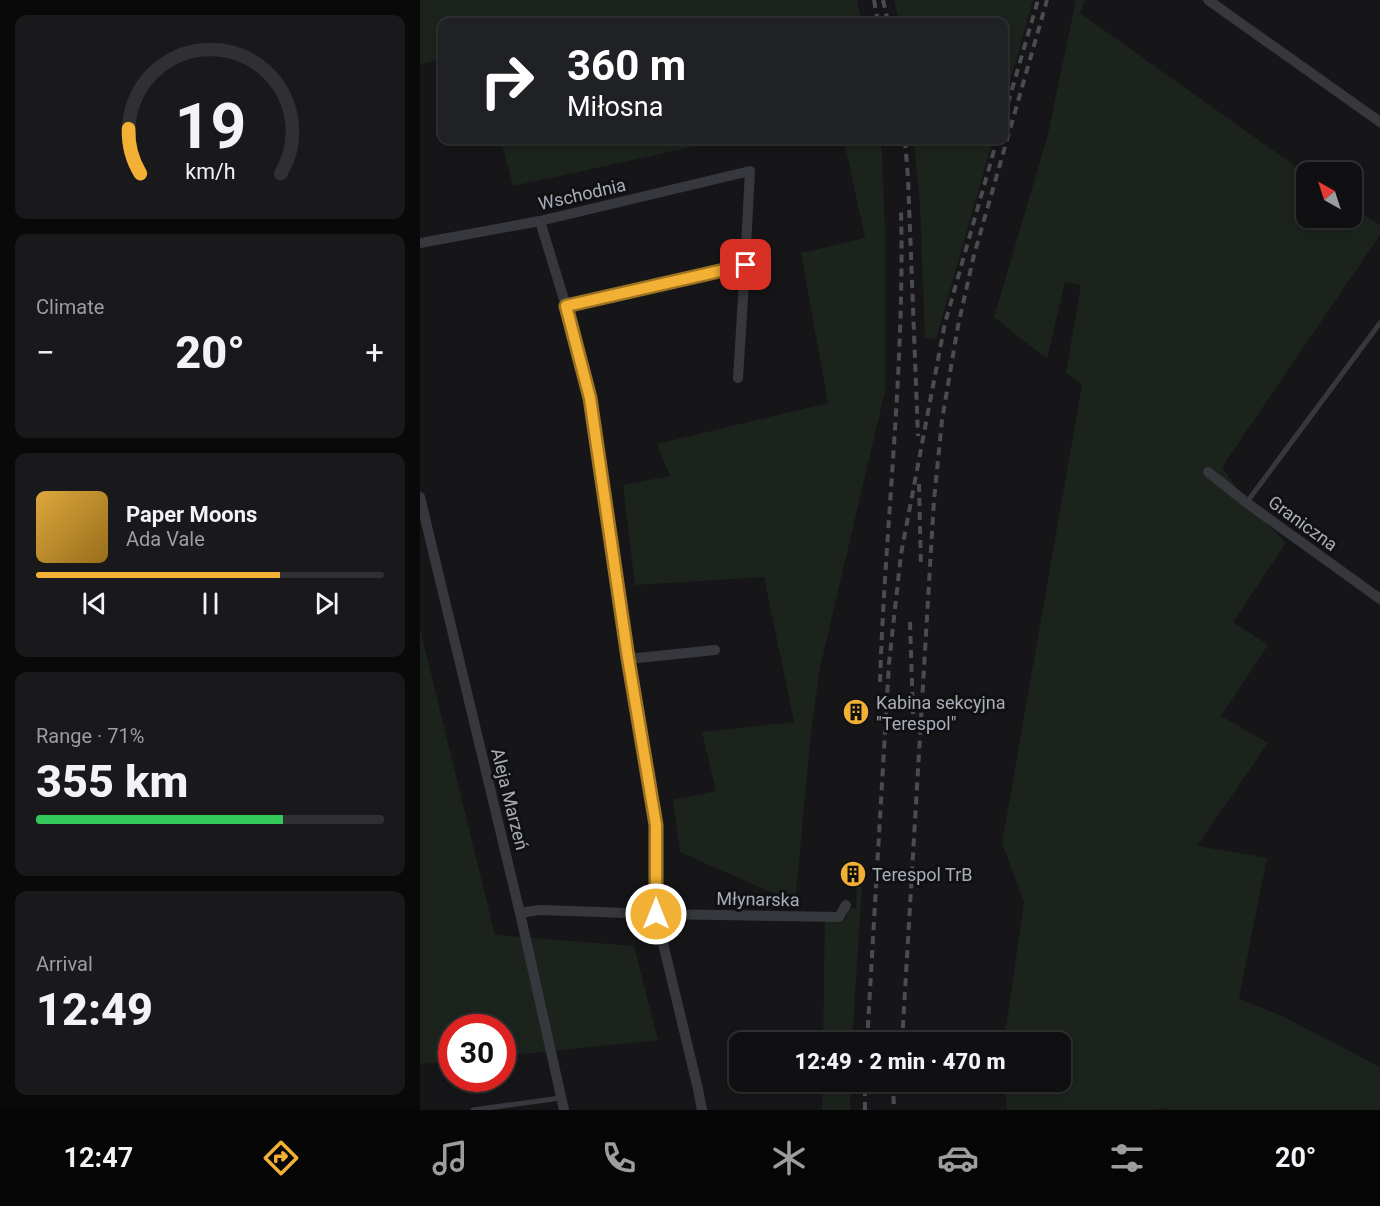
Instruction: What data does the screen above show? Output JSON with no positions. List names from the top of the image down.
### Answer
{
  "streets": {
    "street": [
      "Wschodnia",
      "Graniczna",
      "Aleja Marzeń",
      "Młynarska"
    ]
  },
  "crossings": [
    ["Aleja Marzeń", "Młynarska"]
  ],
  "places": {
    "building": ["Kabina sekcyjna \"Terespol\"", "Terespol TrB"]
  },
  "north": "top left",
  "page": {
    "turn": ["360 m", "Miłosna"],
    "tile": [
      "Climate",
      ["Range · 71%", "355 km"],
      ["Arrival", "12:49"]
    ],
    "heat": ["−", "20°", "+"],
    "song": ["Paper Moons", "Ada Vale"],
    "limit": "30",
    "trip": "12:49 · 2 min · 470 m",
    "tabs": ["12:47", "20°"],
    "gauge": ["19", "km/h"]
  }
}
